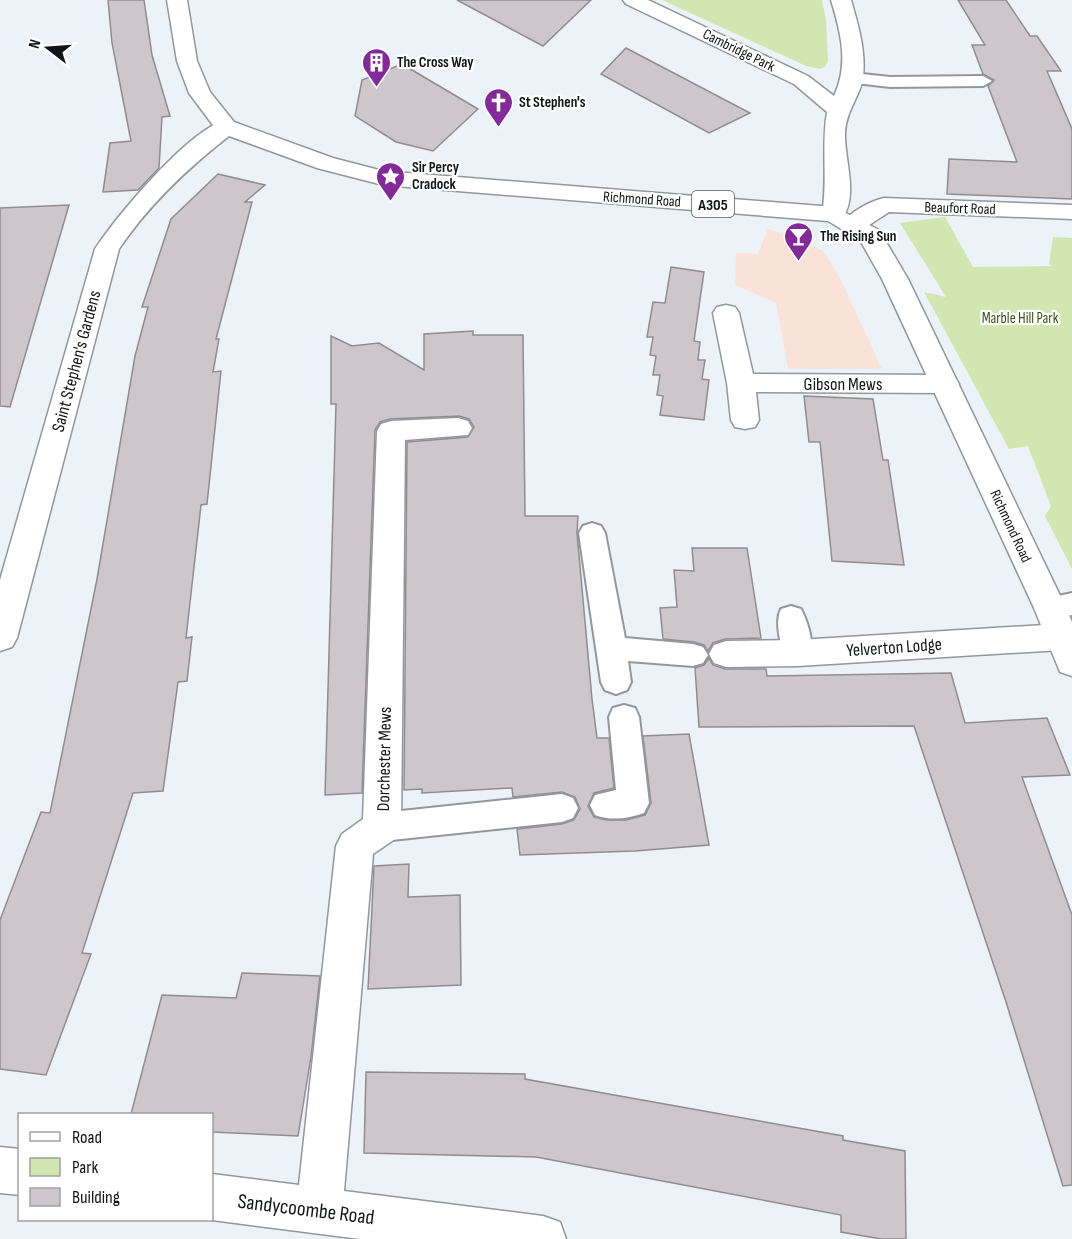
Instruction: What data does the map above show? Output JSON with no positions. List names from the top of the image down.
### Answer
{
  "streets": {
    "street": [
      "Cambridge Park",
      "Richmond Road",
      "A305",
      "Beaufort Road",
      "Saint Stephen's Gardens",
      "Gibson Mews",
      "Yelverton Lodge",
      "Dorchester Mews",
      "Sandycoombe Road"
    ]
  },
  "crossings": [
    ["Richmond Road", "Beaufort Road"],
    ["Richmond Road", "Saint Stephen's Gardens"],
    ["Richmond Road", "Gibson Mews"],
    ["Richmond Road", "Yelverton Lodge"],
    ["Dorchester Mews", "Sandycoombe Road"]
  ],
  "parks": ["Marble Hill Park"],
  "places": {
    "building": ["The Cross Way"],
    "church": ["St Stephen's"],
    "place": ["Sir Percy Cradock"],
    "bar": ["The Rising Sun"]
  },
  "legend": ["Road", "Park", "Building"],
  "north": "left"
}
